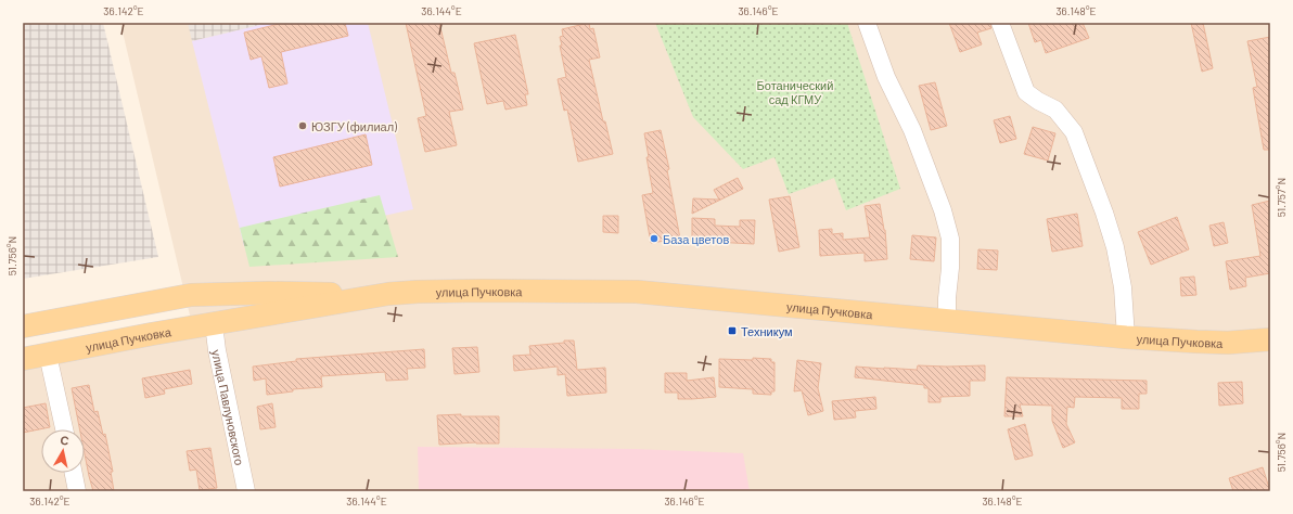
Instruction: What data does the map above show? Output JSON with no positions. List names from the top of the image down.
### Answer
{
  "streets": {
    "main road": ["улица Пучковка"],
    "street": ["улица Павлуновского"]
  },
  "crossings": [
    ["улица Пучковка", "улица Павлуновского"]
  ],
  "parks": ["Ботанический сад КГМУ"],
  "places": {
    "other": ["ЮЗГУ (филиал)", "База цветов"],
    "transit": ["Техникум"]
  },
  "north": "top",
  "coordinates": [
    "36.142°E",
    "36.144°E",
    "36.146°E",
    "36.148°E",
    "51.757°N",
    "51.756°N"
  ]
}
